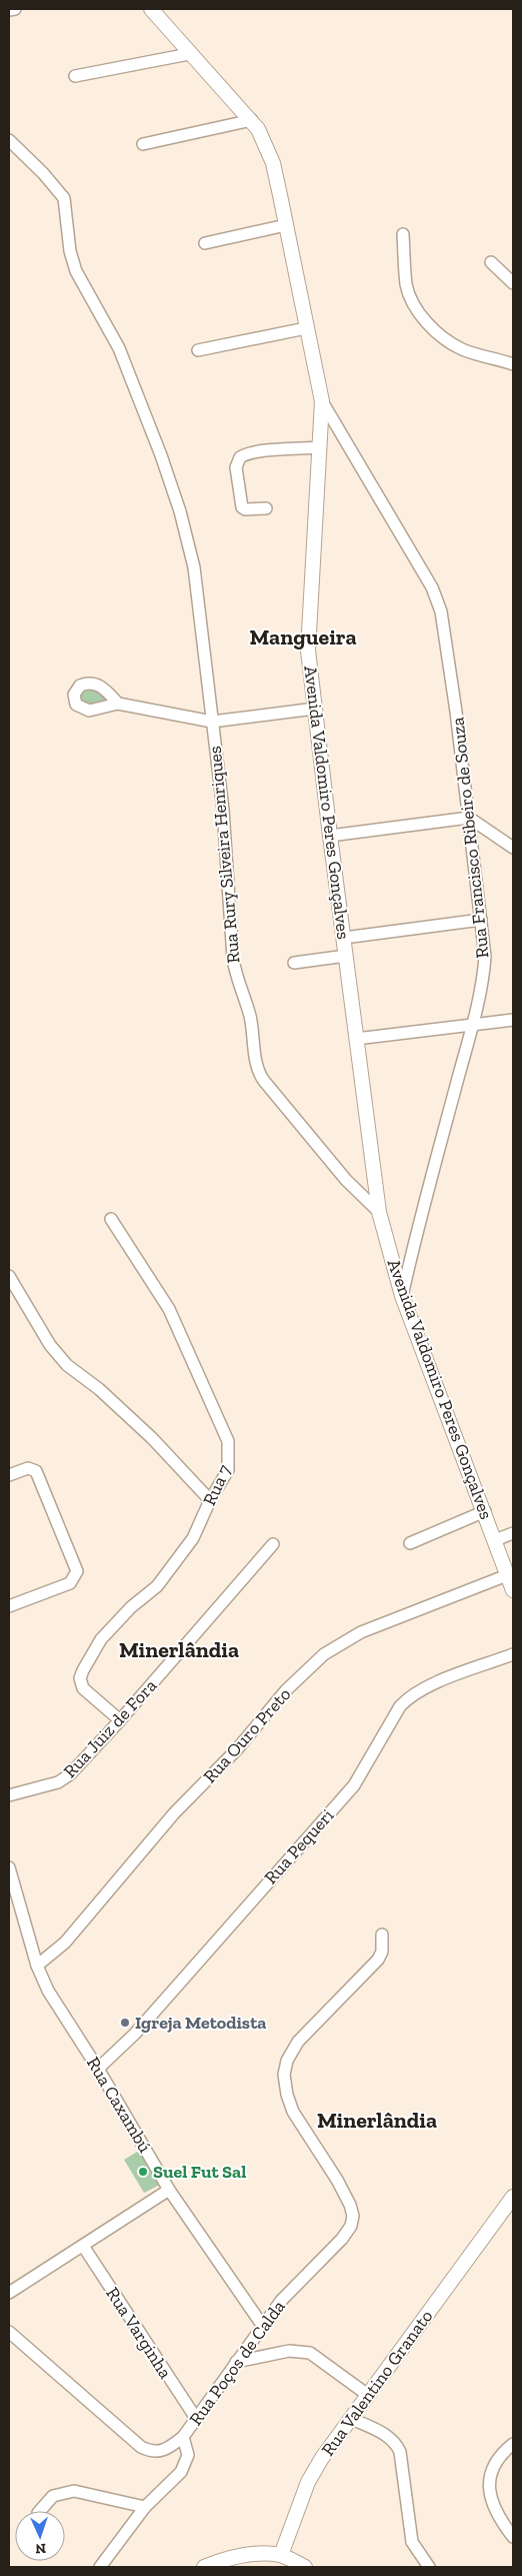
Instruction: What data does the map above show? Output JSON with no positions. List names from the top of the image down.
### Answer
{
  "streets": {
    "street": [
      "Avenida Valdomiro Peres Gonçalves",
      "Rua Francisco Ribeiro de Souza",
      "Rua Rury Silveira Henriques",
      "Rua 7",
      "Rua Juiz de Fora",
      "Rua Ouro Preto",
      "Rua Pequeri",
      "Rua Caxambú",
      "Rua Varginha",
      "Rua Poços de Calda",
      "Rua Valentino Granato"
    ]
  },
  "crossings": [
    ["Avenida Valdomiro Peres Gonçalves", "Rua Francisco Ribeiro de Souza"],
    ["Avenida Valdomiro Peres Gonçalves", "Rua Rury Silveira Henriques"],
    ["Avenida Valdomiro Peres Gonçalves", "Rua Ouro Preto"],
    ["Rua 7", "Rua Juiz de Fora"],
    ["Rua Ouro Preto", "Rua Caxambú"],
    ["Rua Pequeri", "Rua Caxambú"],
    ["Rua Caxambú", "Rua Poços de Calda"],
    ["Rua Varginha", "Rua Poços de Calda"]
  ],
  "districts": ["Mangueira", "Minerlândia", "Minerlândia"],
  "places": ["Igreja Metodista", "Suel Fut Sal"],
  "north": "bottom"
}
